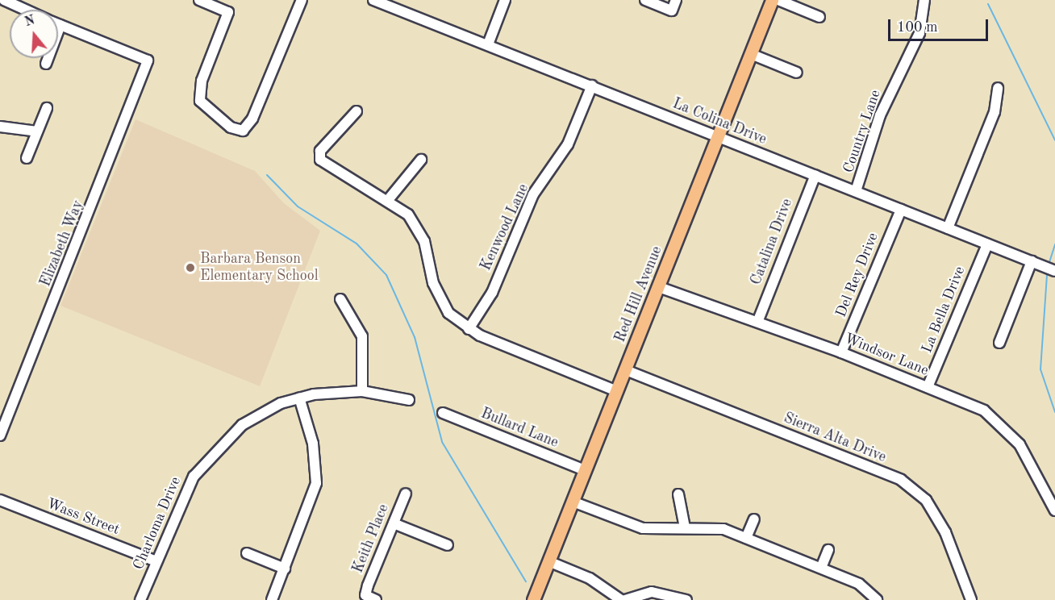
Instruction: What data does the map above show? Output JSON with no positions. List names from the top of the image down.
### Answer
{
  "streets": {
    "main road": ["Red Hill Avenue"],
    "street": [
      "La Colina Drive",
      "Country Lane",
      "Kenwood Lane",
      "Catalina Drive",
      "Elizabeth Way",
      "Del Rey Drive",
      "La Bella Drive",
      "Windsor Lane",
      "Bullard Lane",
      "Sierra Alta Drive",
      "Wass Street",
      "Charloma Drive",
      "Keith Place"
    ]
  },
  "crossings": [
    ["La Colina Drive", "Country Lane"],
    ["La Colina Drive", "Kenwood Lane"],
    ["La Colina Drive", "Catalina Drive"],
    ["La Colina Drive", "Del Rey Drive"],
    ["La Colina Drive", "Red Hill Avenue"],
    ["La Colina Drive", "La Bella Drive"],
    ["Catalina Drive", "Windsor Lane"],
    ["Del Rey Drive", "Windsor Lane"],
    ["Red Hill Avenue", "Windsor Lane"],
    ["Red Hill Avenue", "Bullard Lane"],
    ["Red Hill Avenue", "Sierra Alta Drive"],
    ["La Bella Drive", "Windsor Lane"],
    ["Wass Street", "Charloma Drive"]
  ],
  "places": ["Barbara Benson Elementary School"],
  "scale_bar": "100 m",
  "north": "top"
}
